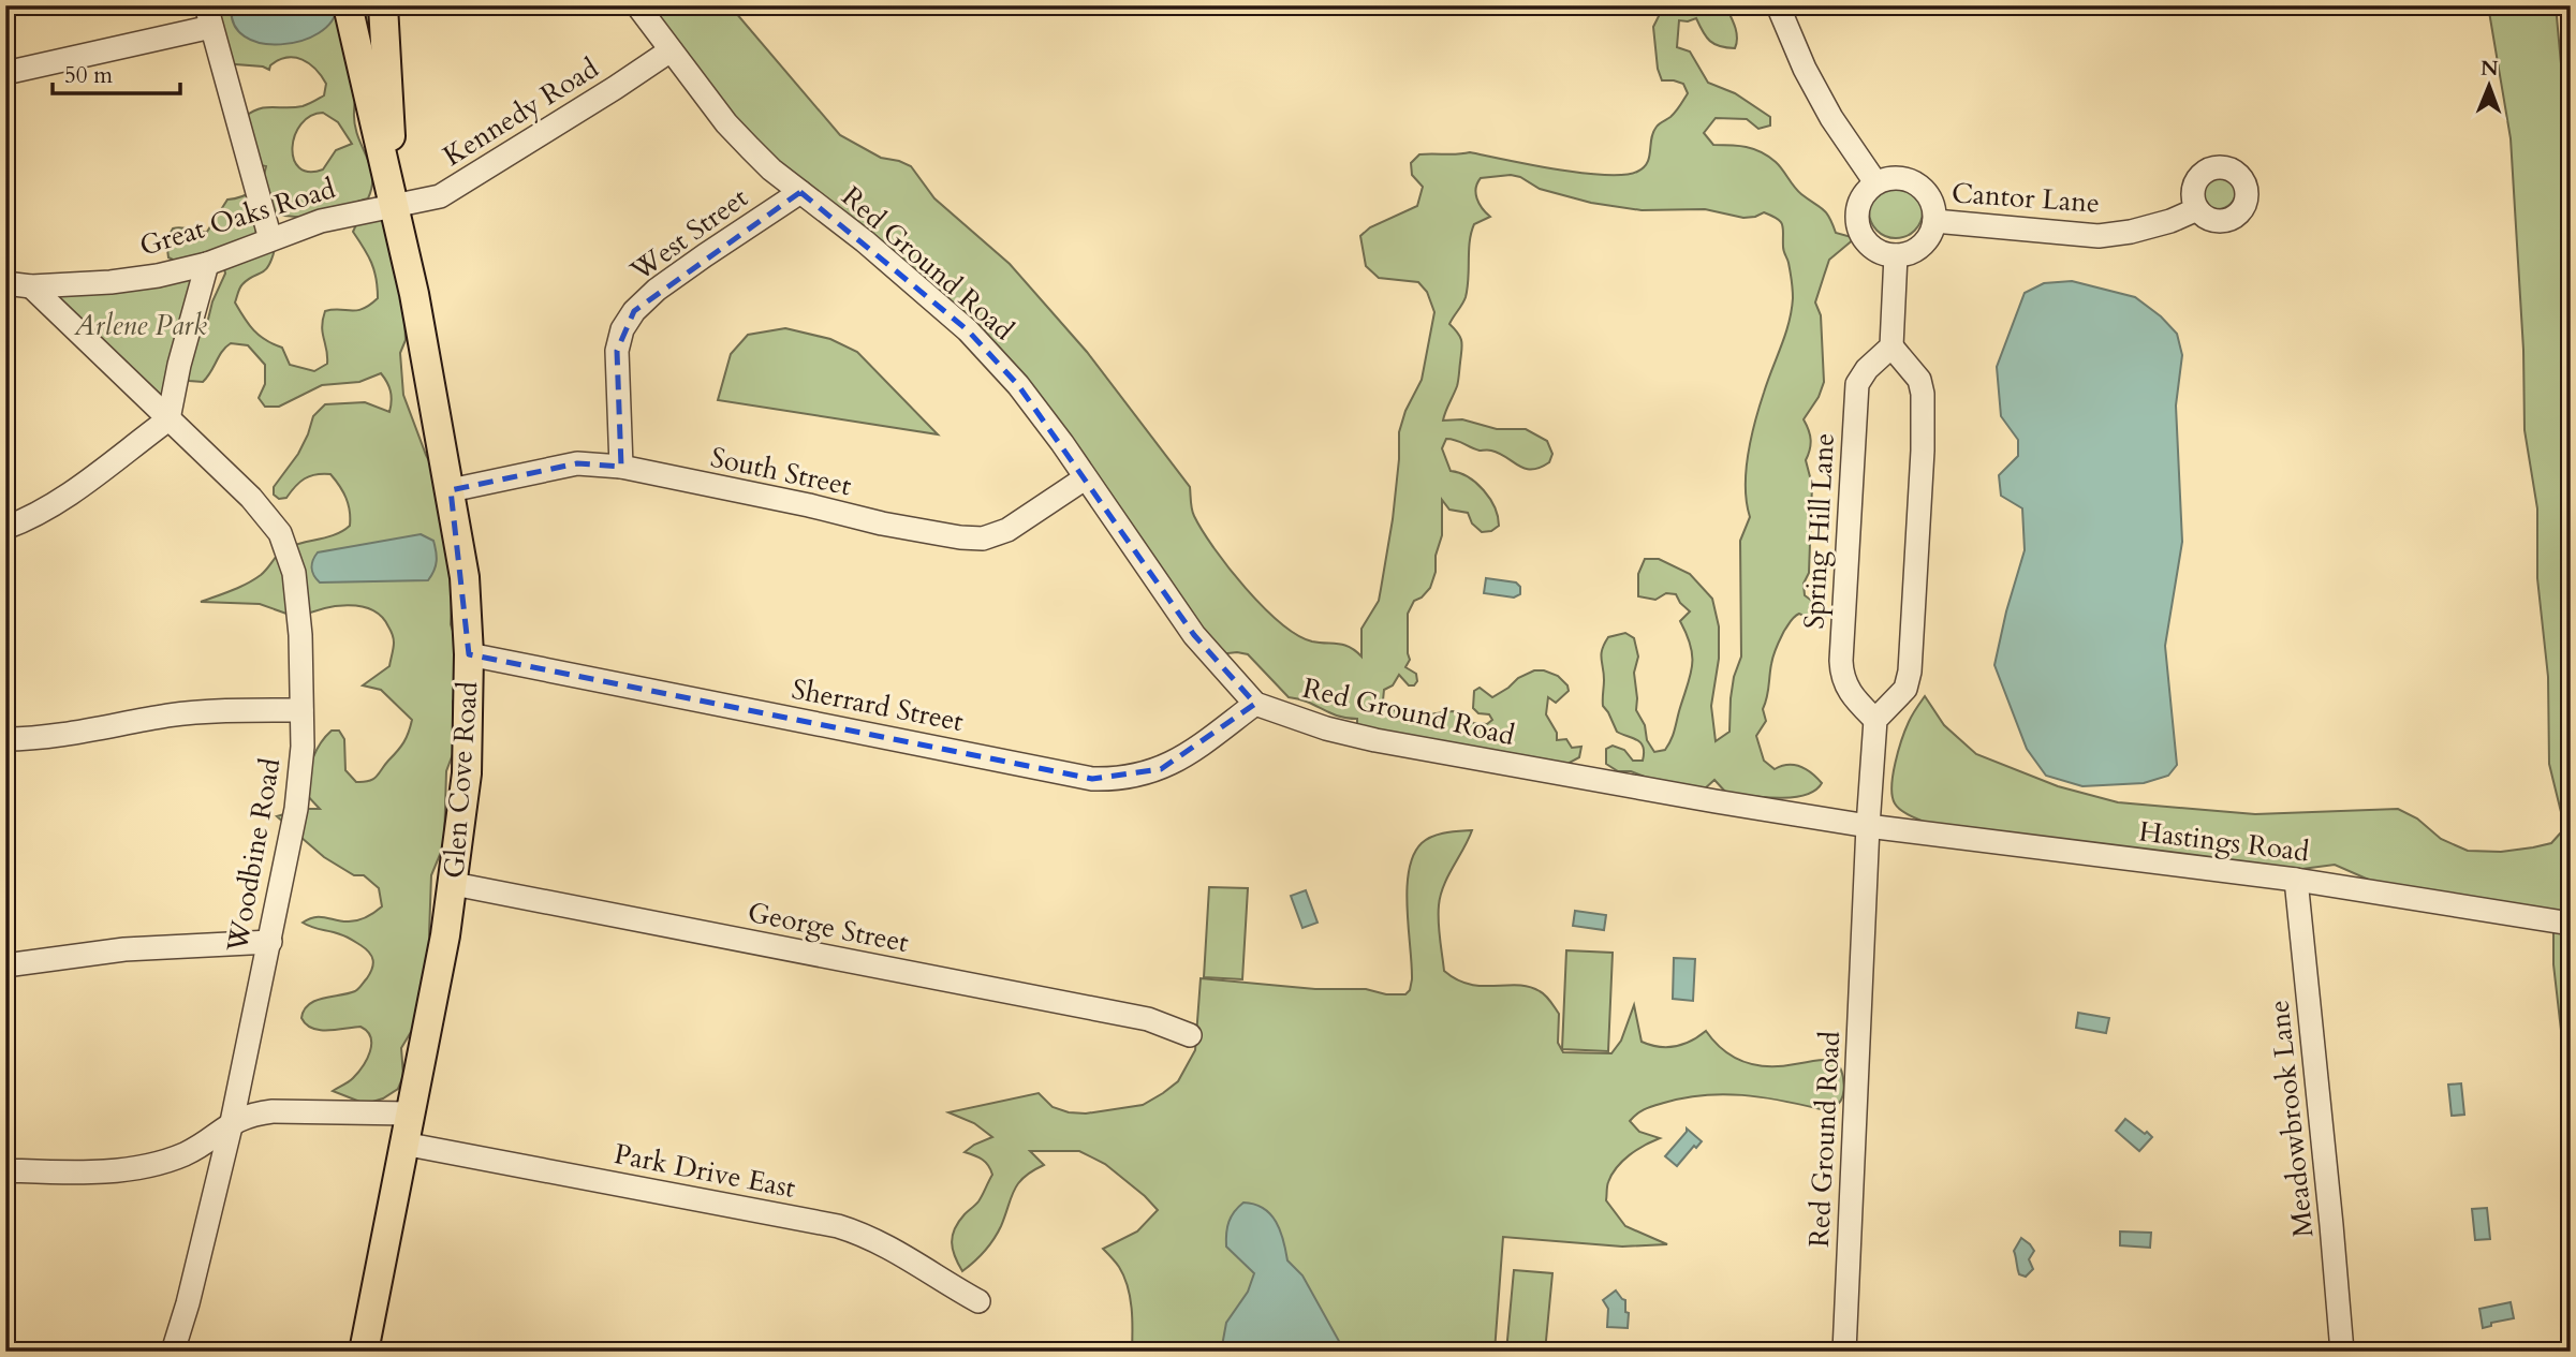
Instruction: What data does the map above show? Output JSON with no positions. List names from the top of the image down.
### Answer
{
  "streets": {
    "main road": ["Glen Cove Road"],
    "street": [
      "Kennedy Road",
      "Cantor Lane",
      "Great Oaks Road",
      "West Street",
      "Red Ground Road",
      "South Street",
      "Spring Hill Lane",
      "Sherrard Street",
      "Hastings Road",
      "Woodbine Road",
      "George Street",
      "Meadowbrook Lane",
      "Park Drive East"
    ]
  },
  "crossings": [
    ["Kennedy Road", "Great Oaks Road"],
    ["Kennedy Road", "Red Ground Road"],
    ["Kennedy Road", "Glen Cove Road"],
    ["Great Oaks Road", "Glen Cove Road"],
    ["Great Oaks Road", "Woodbine Road"],
    ["West Street", "Red Ground Road"],
    ["West Street", "South Street"],
    ["Red Ground Road", "South Street"],
    ["Red Ground Road", "Sherrard Street"],
    ["Red Ground Road", "Hastings Road"],
    ["South Street", "Glen Cove Road"],
    ["Sherrard Street", "Glen Cove Road"],
    ["Glen Cove Road", "George Street"],
    ["Glen Cove Road", "Park Drive East"],
    ["Hastings Road", "Meadowbrook Lane"]
  ],
  "parks": ["Arlene Park"],
  "scale_bar": "50 m",
  "north": "top"
}
